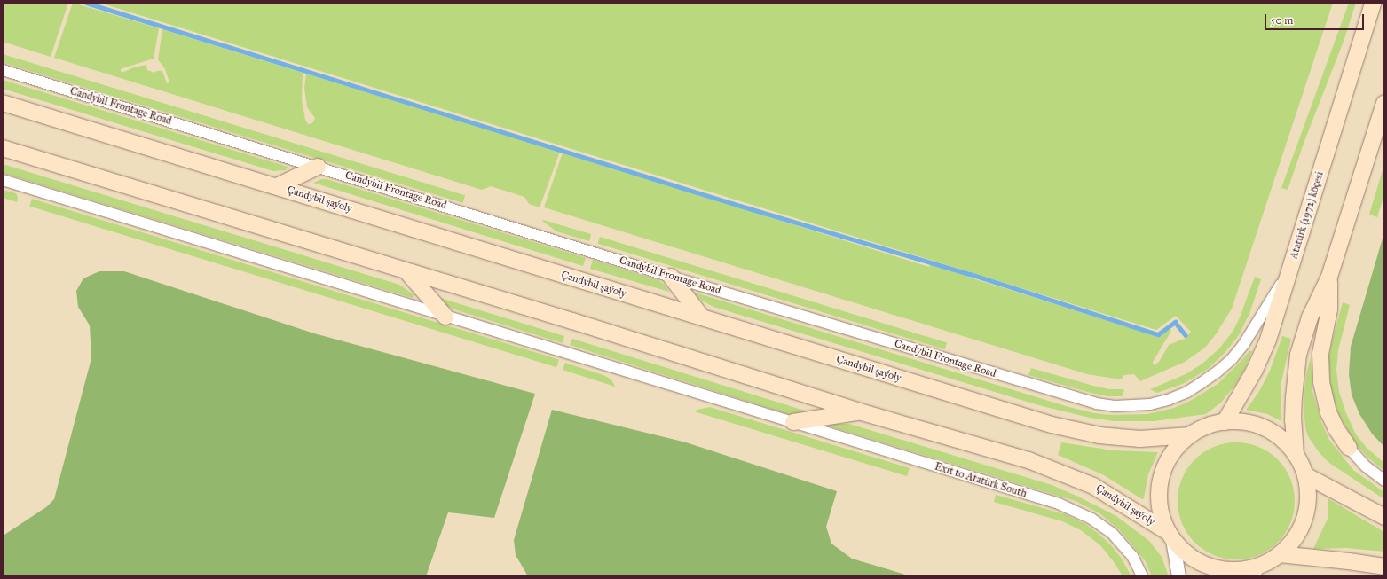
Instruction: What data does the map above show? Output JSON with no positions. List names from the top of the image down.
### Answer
{
  "streets": {
    "main road": ["Çandybil şaýoly", "Atatürk (1972) köçesi"],
    "street": ["Candybil Frontage Road", "Exit to Atatürk South"]
  },
  "crossings": [
    ["Candybil Frontage Road", "Atatürk (1972) köçesi"]
  ],
  "scale_bar": "50 m"
}
